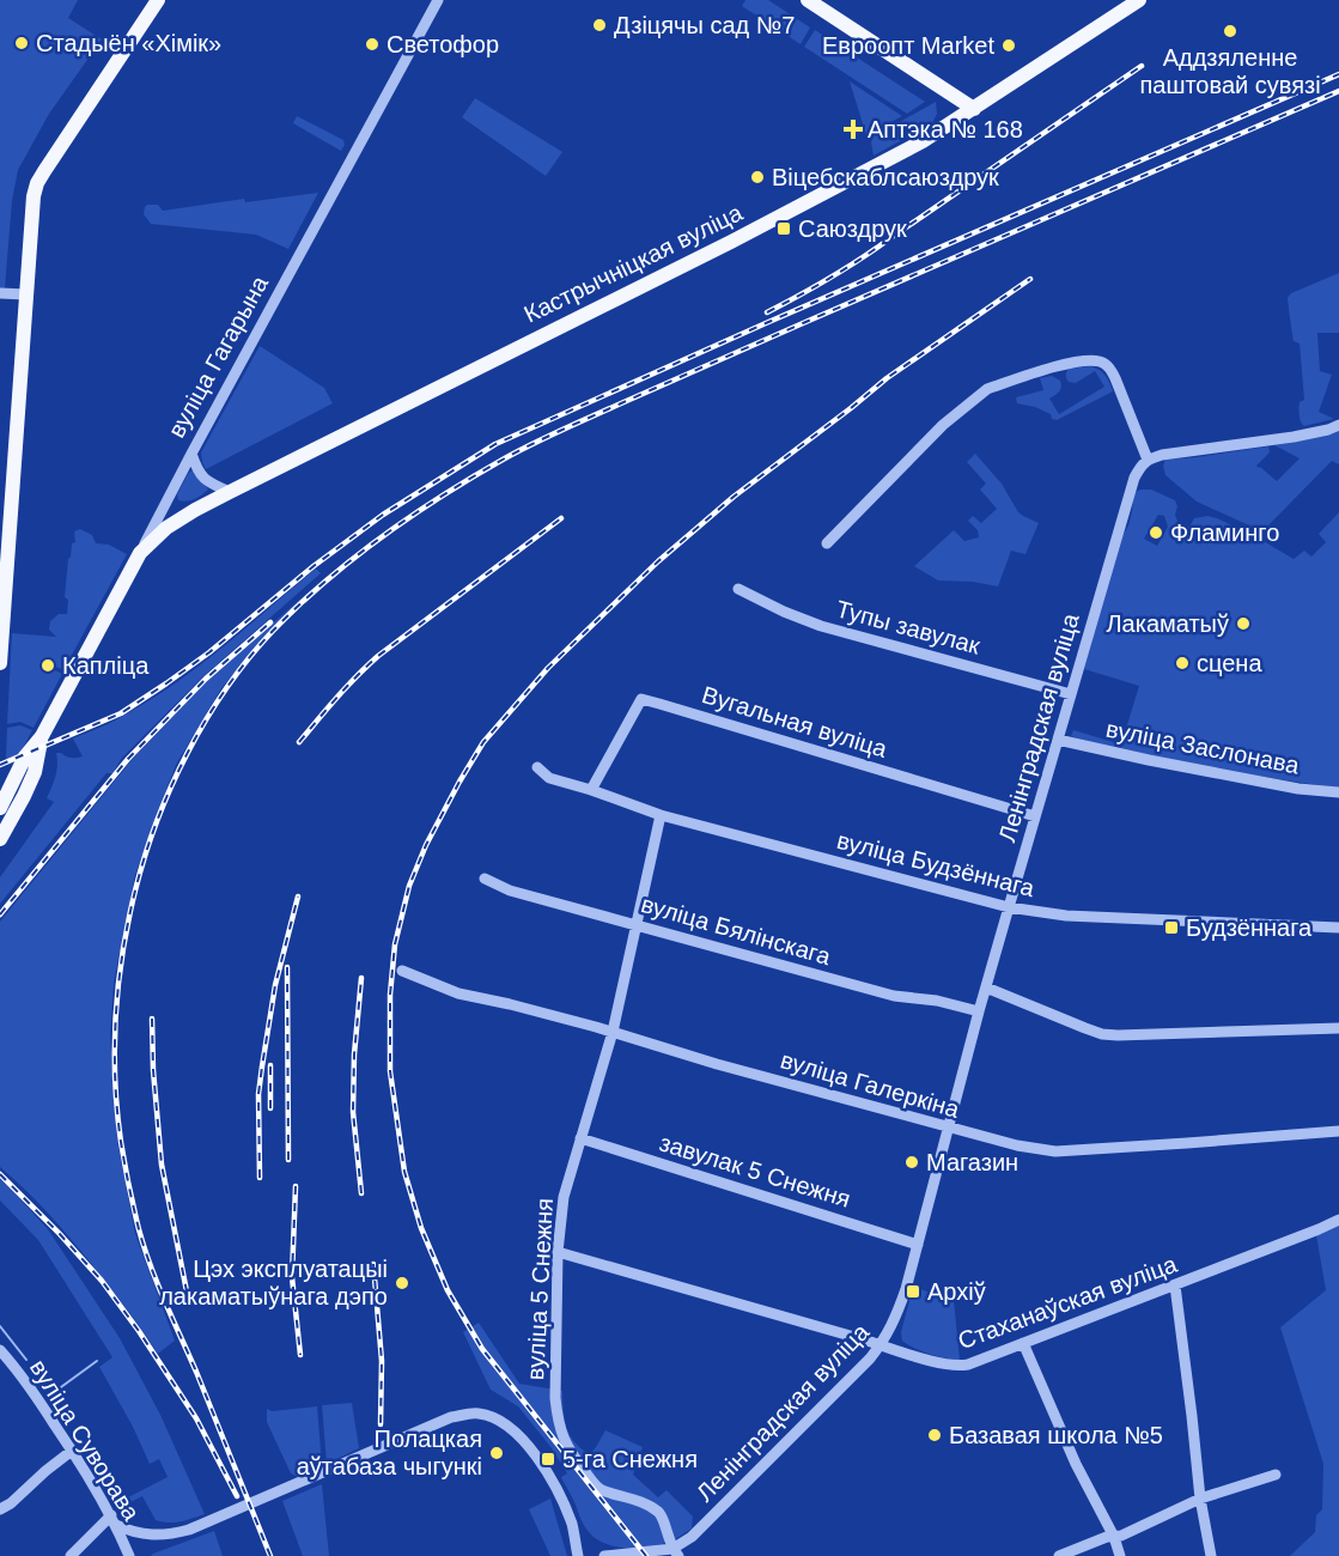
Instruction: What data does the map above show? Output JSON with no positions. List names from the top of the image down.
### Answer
{
  "streets": {
    "main road": ["Кастрычніцкая вуліца", "вуліца Гагарына"],
    "street": [
      "Тупы завулак",
      "Вугальная вуліца",
      "Ленінградская вуліца",
      "вуліца Заслонава",
      "вуліца Будзённага",
      "вуліца Бялінскага",
      "вуліца Галеркіна",
      "завулак 5 Снежня",
      "вуліца 5 Снежня",
      "Стаханаўская вуліца",
      "вуліца Суворава"
    ]
  },
  "crossings": [
    ["Кастрычніцкая вуліца", "вуліца Гагарына"],
    ["Тупы завулак", "Ленінградская вуліца"],
    ["Вугальная вуліца", "Ленінградская вуліца"],
    ["Вугальная вуліца", "вуліца Будзённага"],
    ["Ленінградская вуліца", "вуліца Заслонава"],
    ["Ленінградская вуліца", "вуліца Будзённага"],
    ["Ленінградская вуліца", "вуліца Бялінскага"],
    ["Ленінградская вуліца", "вуліца Галеркіна"],
    ["Ленінградская вуліца", "завулак 5 Снежня"],
    ["Ленінградская вуліца", "вуліца 5 Снежня"],
    ["Ленінградская вуліца", "Стаханаўская вуліца"],
    ["вуліца Будзённага", "вуліца 5 Снежня"],
    ["вуліца Бялінскага", "вуліца 5 Снежня"],
    ["вуліца Галеркіна", "вуліца 5 Снежня"],
    ["завулак 5 Снежня", "вуліца 5 Снежня"],
    ["вуліца 5 Снежня", "Стаханаўская вуліца"]
  ],
  "places": {
    "other": [
      "Дзіцячы сад №7",
      "Аддзяленне паштовай сувязі",
      "Стадыён «Хімік»",
      "Светофор",
      "Евроопт Market",
      "Віцебскаблсаюздрук",
      "Фламинго",
      "Лакаматыў",
      "сцена",
      "Капліца",
      "Магазин",
      "Цэх эксплуатацыі лакаматыўнага дэпо",
      "Базавая школа №5",
      "Полацкая аўтабаза чыгункі"
    ],
    "health": ["Аптэка № 168"],
    "transit": [
      "Саюздрук",
      "Будзённага",
      "Архіў",
      "5-га Снежня"
    ]
  }
}
